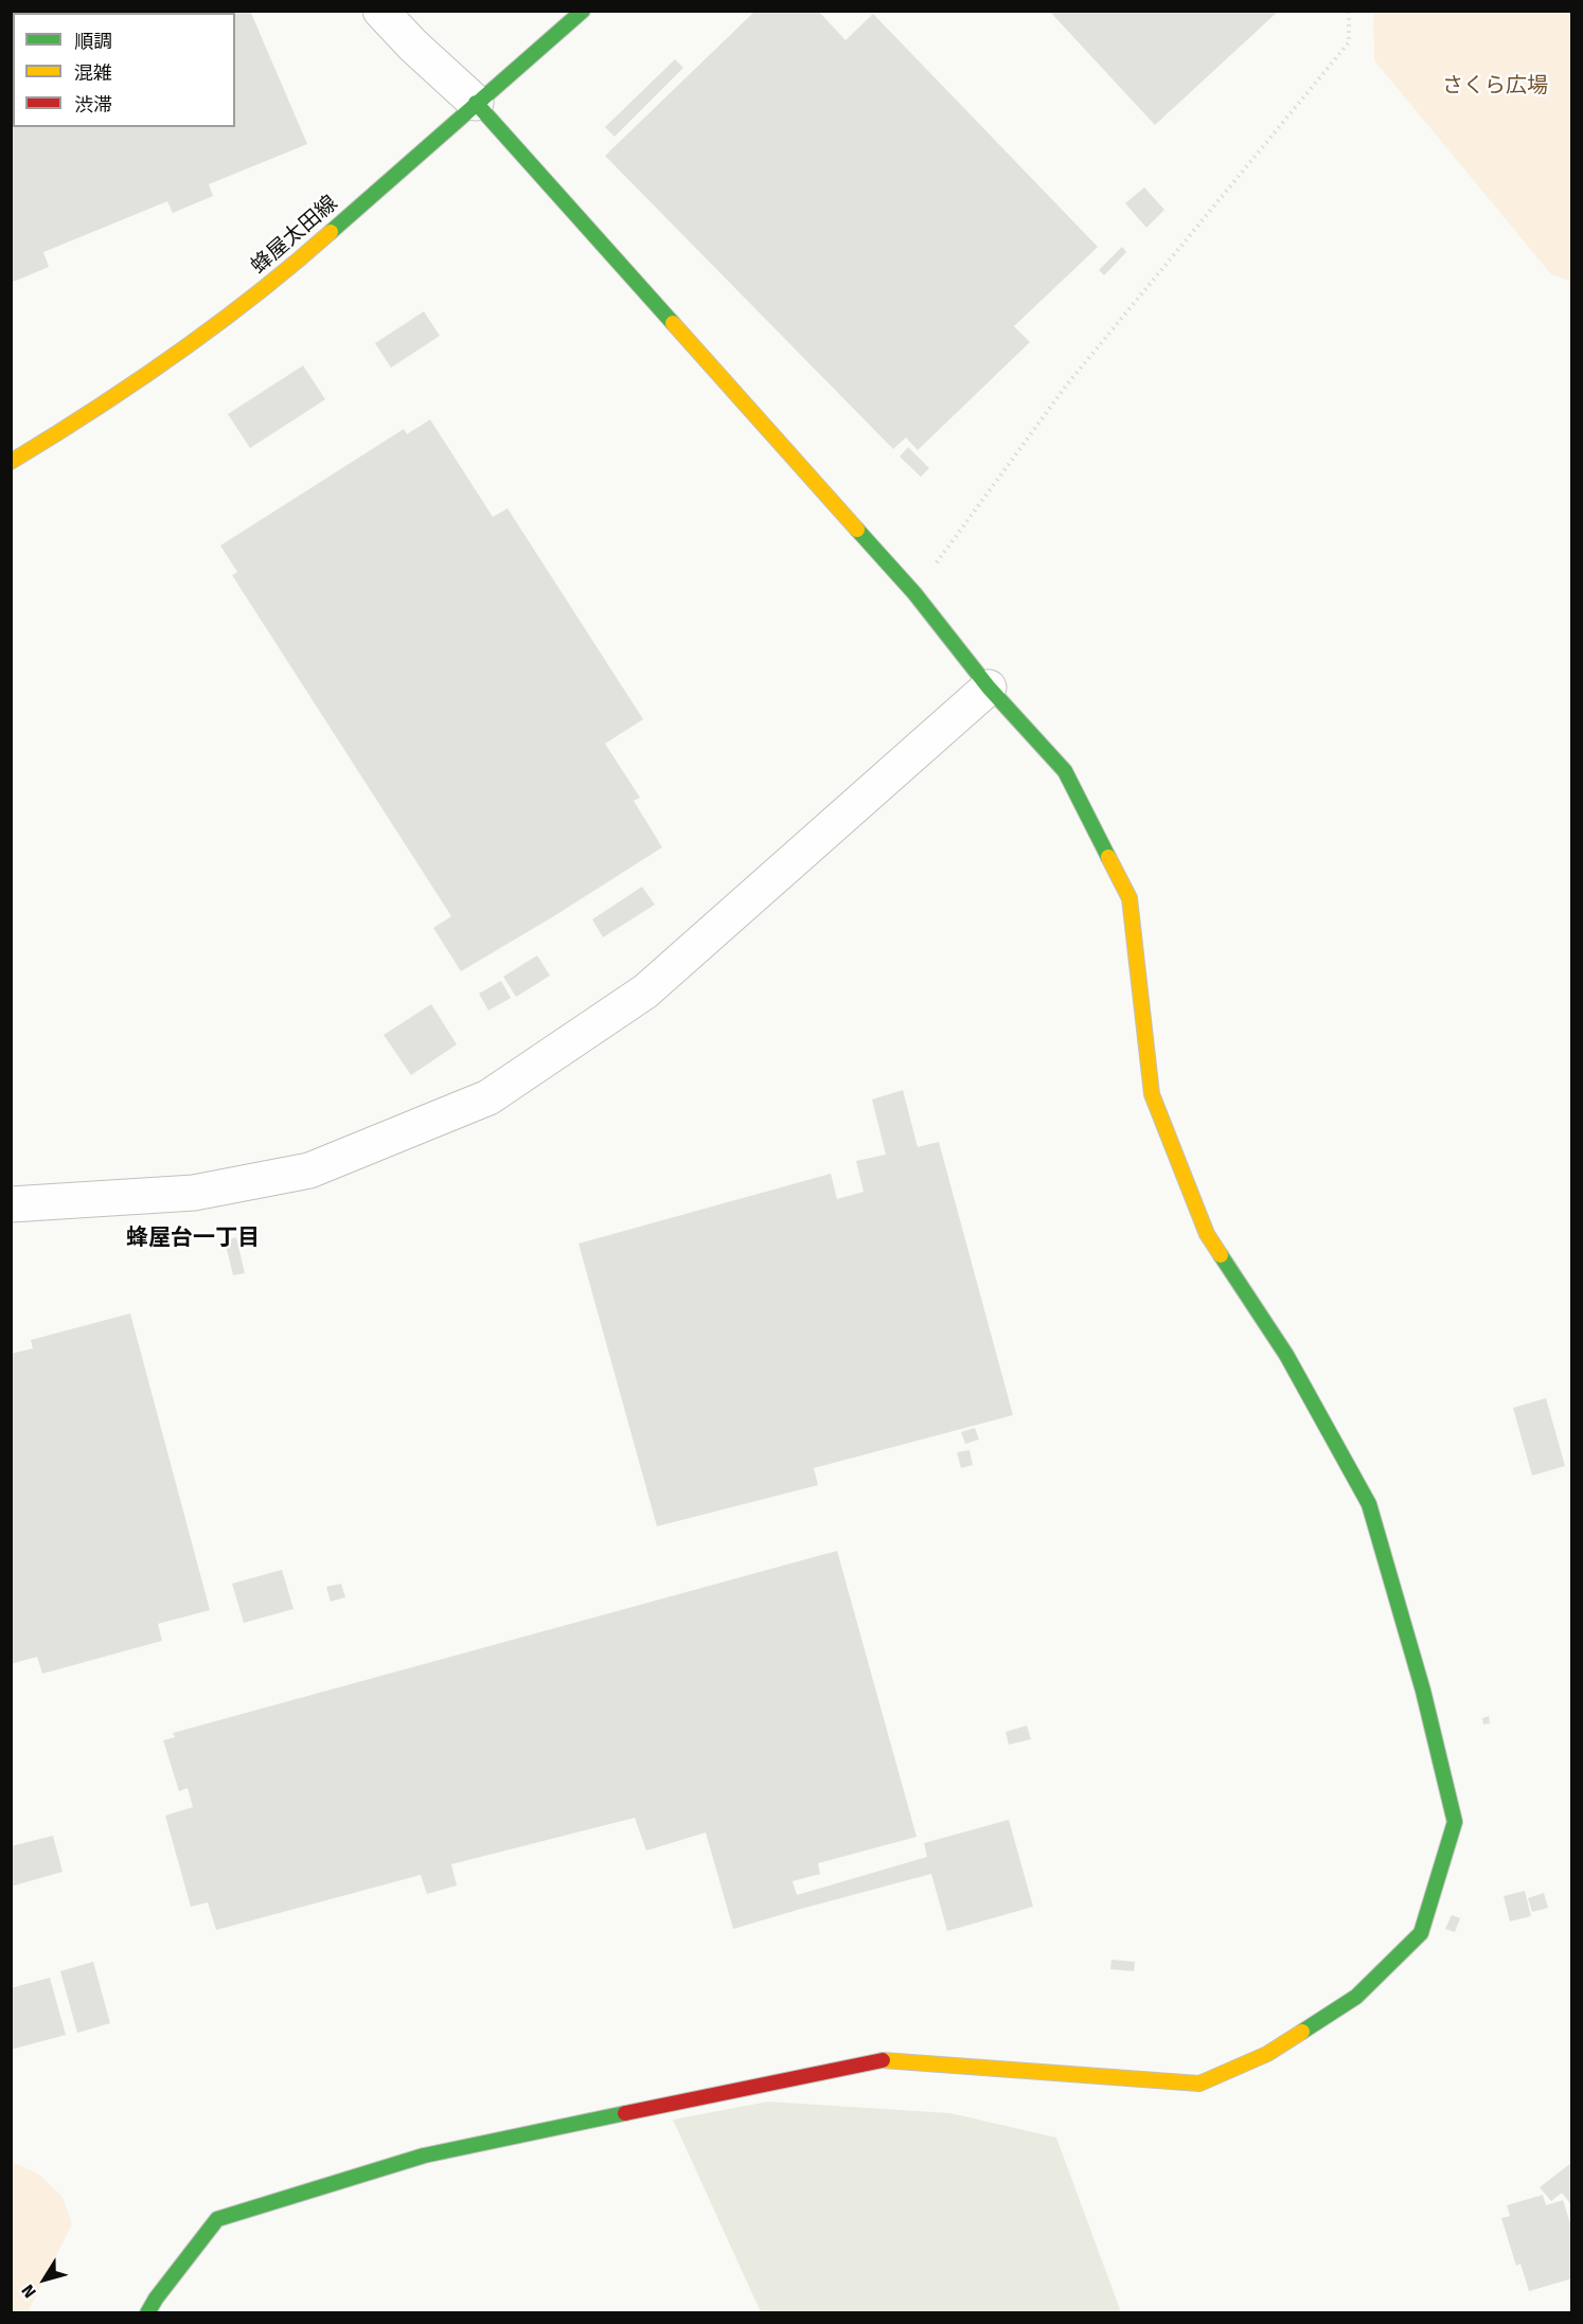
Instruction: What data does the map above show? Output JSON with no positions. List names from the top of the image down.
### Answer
{
  "streets": {
    "street": ["蜂屋太田線"]
  },
  "districts": ["蜂屋台一丁目"],
  "parks": ["さくら広場"],
  "legend": ["順調", "混雑", "渋滞"],
  "north": "bottom left"
}
